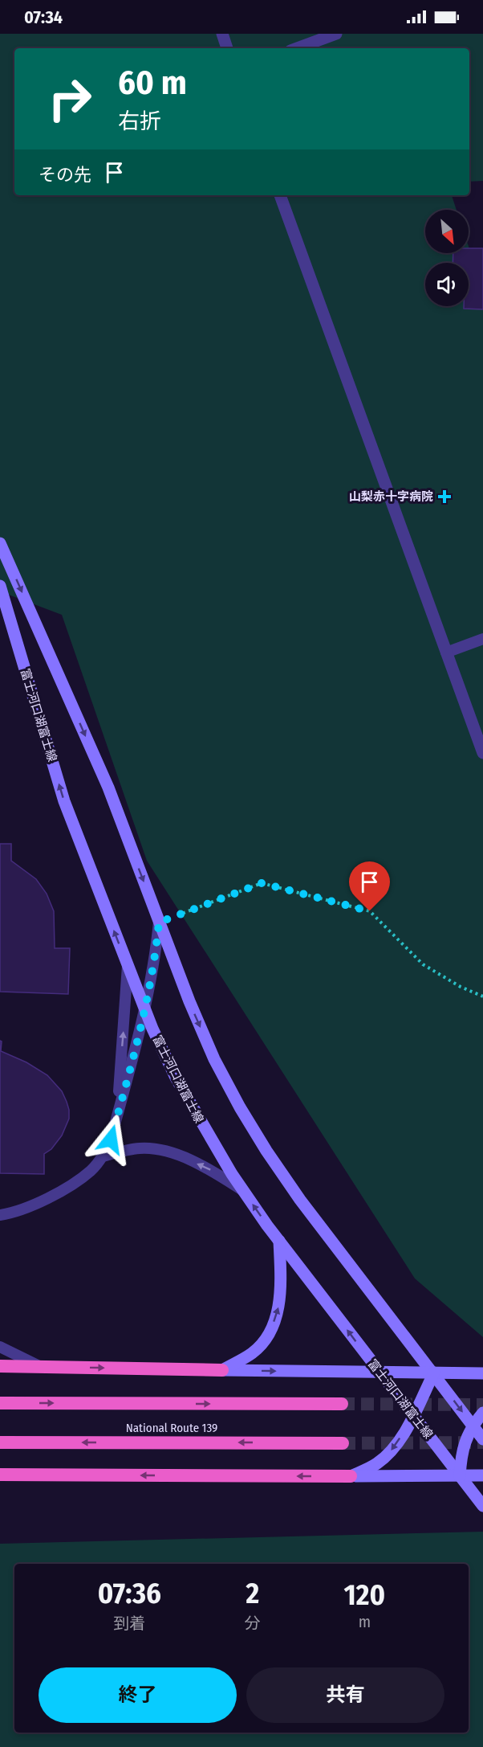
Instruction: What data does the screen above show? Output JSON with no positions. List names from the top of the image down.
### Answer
{
  "streets": {
    "highway": ["National Route 139"],
    "main road": ["富士河口湖富士線"]
  },
  "places": {
    "health": ["山梨赤十字病院"]
  },
  "north": "bottom right",
  "page": {
    "status": "07:34",
    "turn": ["60 m", "右折"],
    "then": "その先",
    "eta": [
      "07:36",
      "到着",
      "2",
      "分",
      "120",
      "m"
    ],
    "buttons": ["終了", "共有"]
  }
}
